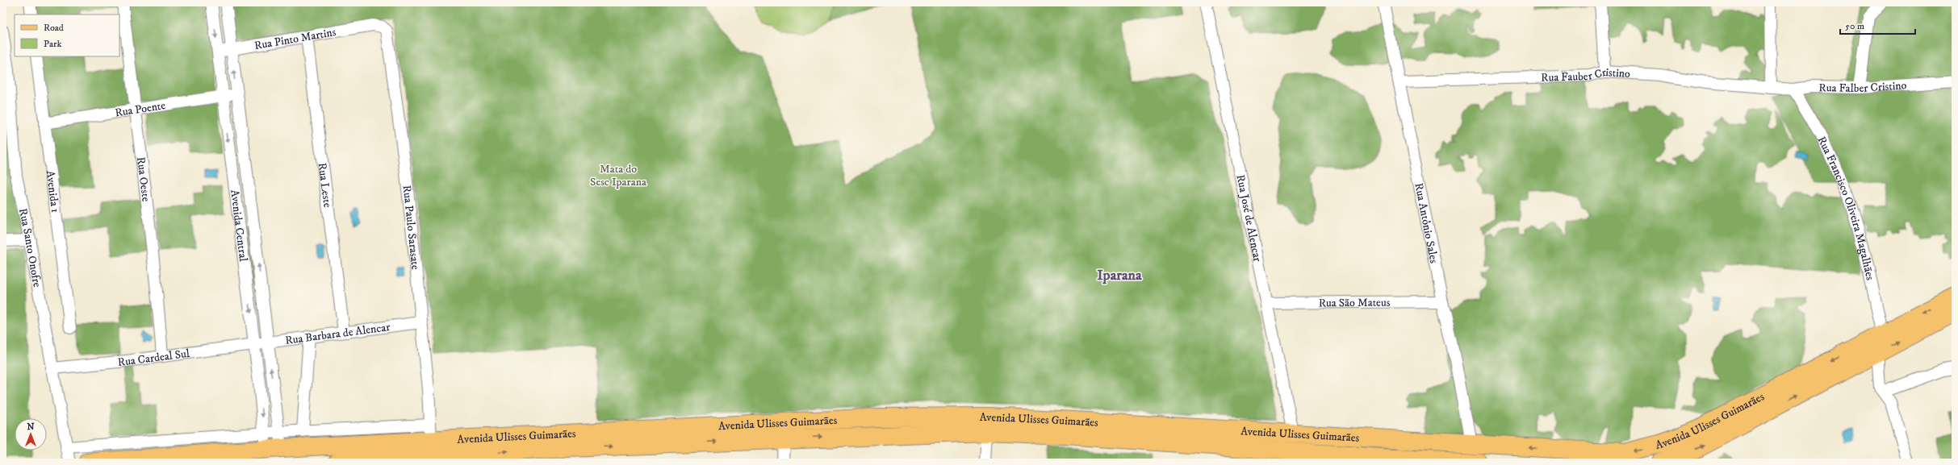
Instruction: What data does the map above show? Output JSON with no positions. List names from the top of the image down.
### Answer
{
  "streets": {
    "main road": ["Avenida Ulisses Guimarães"],
    "street": [
      "Rua Pinto Martins",
      "Rua Fauber Cristino",
      "Rua Falber Cristino",
      "Rua Poente",
      "Rua Oeste",
      "Rua Leste",
      "Avenida 1",
      "Rua Francisco Oliveira Magalhães",
      "Rua José de Alencar",
      "Rua Antônio Sales",
      "Avenida Central",
      "Rua Paulo Sarasate",
      "Rua Santo Onofre",
      "Rua São Mateus",
      "Rua Barbara de Alencar",
      "Rua Cardeal Sul"
    ]
  },
  "crossings": [
    ["Rua Pinto Martins", "Rua Leste"],
    ["Rua Pinto Martins", "Avenida Central"],
    ["Rua Pinto Martins", "Rua Paulo Sarasate"],
    ["Rua Fauber Cristino", "Rua Falber Cristino"],
    ["Rua Fauber Cristino", "Rua Antônio Sales"],
    ["Rua Falber Cristino", "Rua Francisco Oliveira Magalhães"],
    ["Rua Poente", "Rua Oeste"],
    ["Rua Poente", "Avenida 1"],
    ["Rua Poente", "Avenida Central"],
    ["Rua Oeste", "Rua Cardeal Sul"],
    ["Rua Leste", "Rua Barbara de Alencar"],
    ["Rua Francisco Oliveira Magalhães", "Avenida Ulisses Guimarães"],
    ["Rua José de Alencar", "Rua São Mateus"],
    ["Rua José de Alencar", "Avenida Ulisses Guimarães"],
    ["Rua Antônio Sales", "Rua São Mateus"],
    ["Rua Antônio Sales", "Avenida Ulisses Guimarães"],
    ["Avenida Central", "Rua Barbara de Alencar"],
    ["Avenida Central", "Rua Cardeal Sul"],
    ["Avenida Central", "Avenida Ulisses Guimarães"],
    ["Rua Paulo Sarasate", "Rua Barbara de Alencar"],
    ["Rua Paulo Sarasate", "Avenida Ulisses Guimarães"],
    ["Rua Santo Onofre", "Rua Cardeal Sul"],
    ["Rua Barbara de Alencar", "Rua Cardeal Sul"]
  ],
  "districts": ["Iparana"],
  "parks": ["Mata do Sesc Iparana"],
  "legend": ["Road", "Park"],
  "scale_bar": "50 m",
  "north": "top"
}
